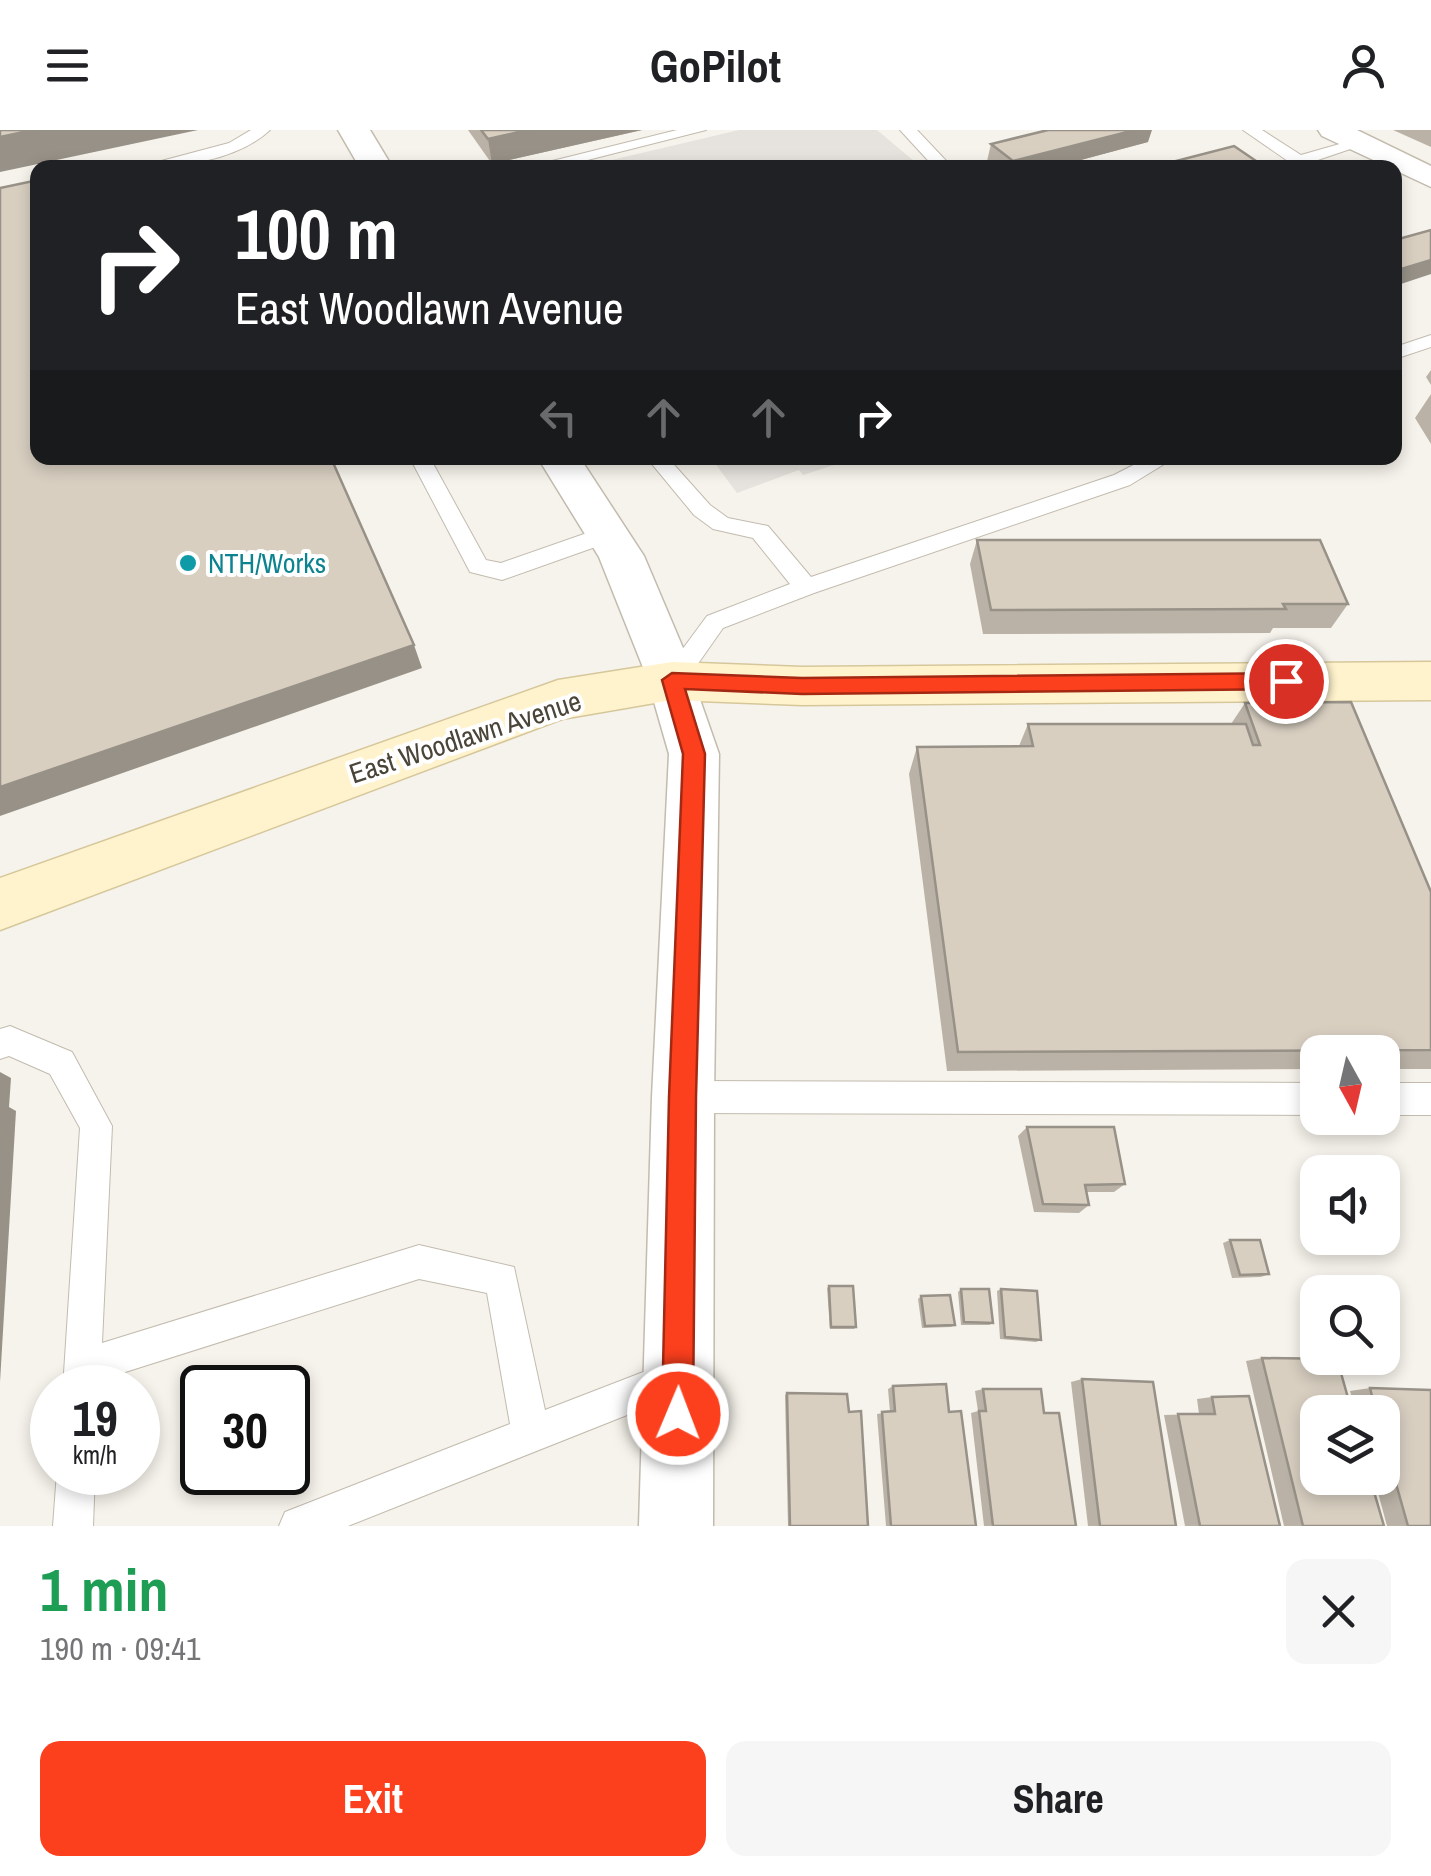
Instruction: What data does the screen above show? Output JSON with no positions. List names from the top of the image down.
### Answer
{
  "streets": {
    "main road": ["East Woodlawn Avenue"]
  },
  "places": ["NTH/Works"],
  "north": "bottom",
  "page": {
    "header": "GoPilot",
    "turn": ["100 m", "East Woodlawn Avenue"],
    "speed": "19 km/h",
    "limit": "30",
    "heading": ["1 min", "190 m · 09:41"],
    "buttons": ["Exit", "Share"]
  }
}
